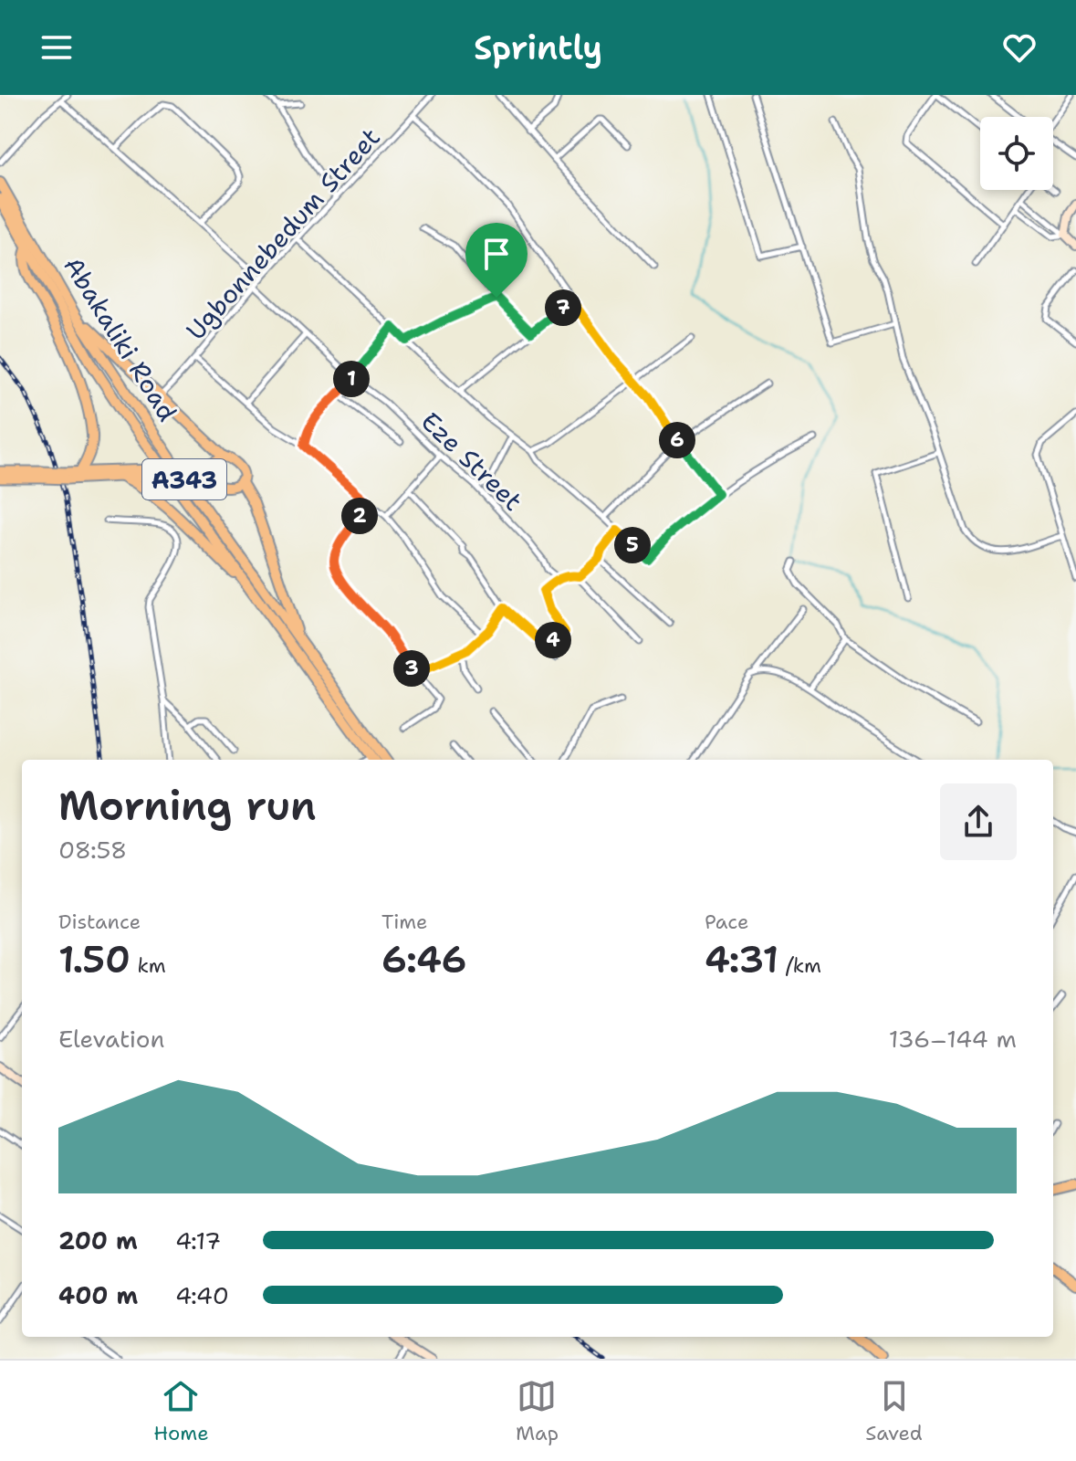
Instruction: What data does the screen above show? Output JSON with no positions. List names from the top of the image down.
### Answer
{
  "streets": {
    "highway": ["Abakaliki Road", "A343"],
    "street": ["Ugbonnebedum Street", "Eze Street"]
  },
  "crossings": [
    ["Ugbonnebedum Street", "Eze Street"]
  ],
  "page": {
    "header": "Sprintly",
    "pins": [
      "7",
      "1",
      "6",
      "2",
      "5",
      "4",
      "3"
    ],
    "heading": ["Morning run", "08:58"],
    "stats": [
      ["Distance", "1.50 km"],
      ["Time", "6:46"],
      ["Pace", "4:31 /km"]
    ],
    "chart": ["Elevation", "136–144 m"],
    "list": [
      {
        "name": "200 m",
        "note": "4:17"
      },
      {
        "name": "400 m",
        "note": "4:40"
      }
    ],
    "tabs": ["Home", "Map", "Saved"]
  }
}
